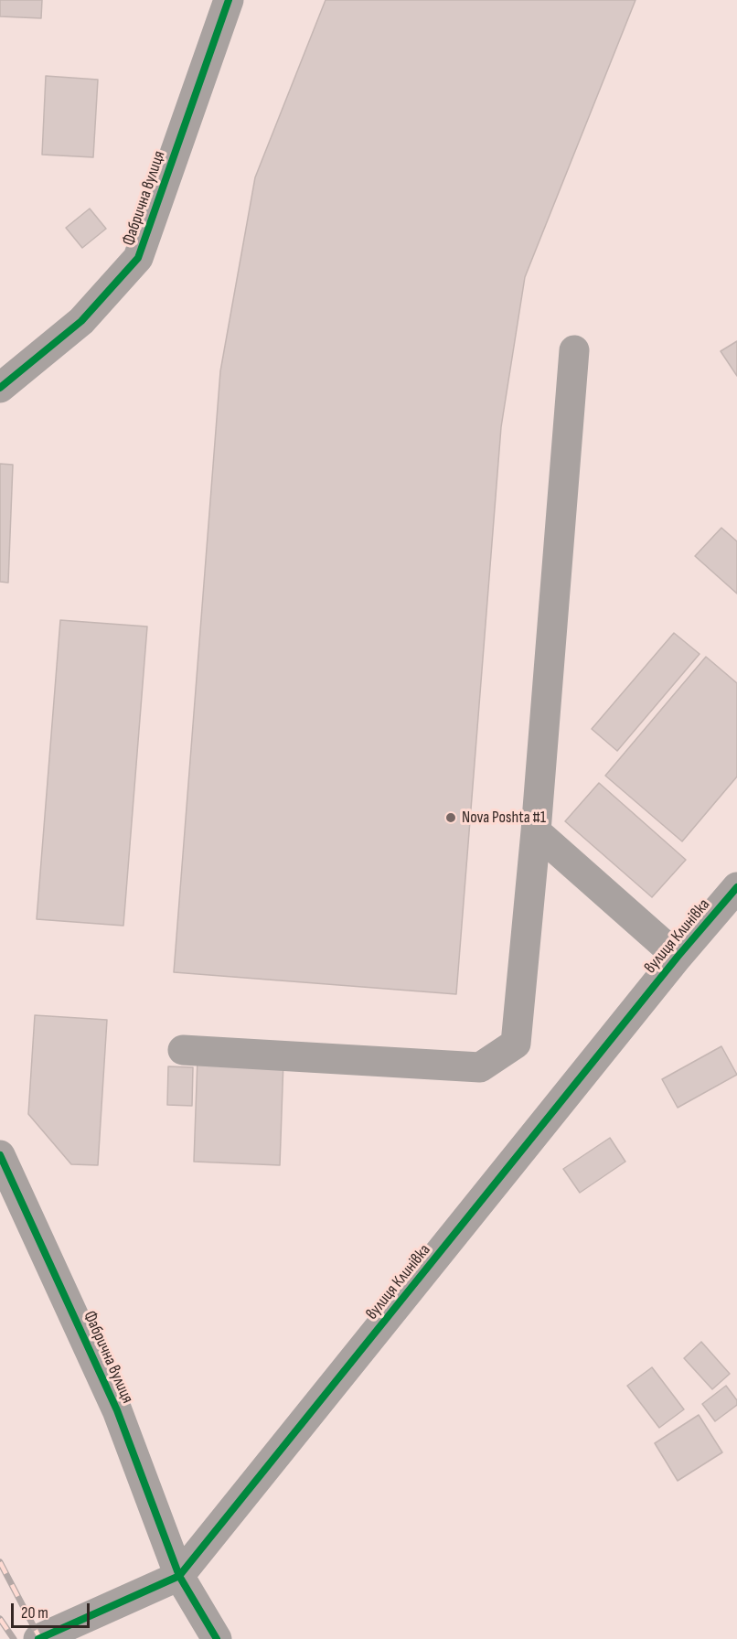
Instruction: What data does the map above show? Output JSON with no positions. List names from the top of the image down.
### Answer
{
  "streets": {
    "street": ["Фабрична вулиця", "вулиця Клинівка"]
  },
  "crossings": [
    ["Фабрична вулиця", "вулиця Клинівка"]
  ],
  "places": ["Nova Poshta #1"],
  "scale_bar": "20 m"
}
